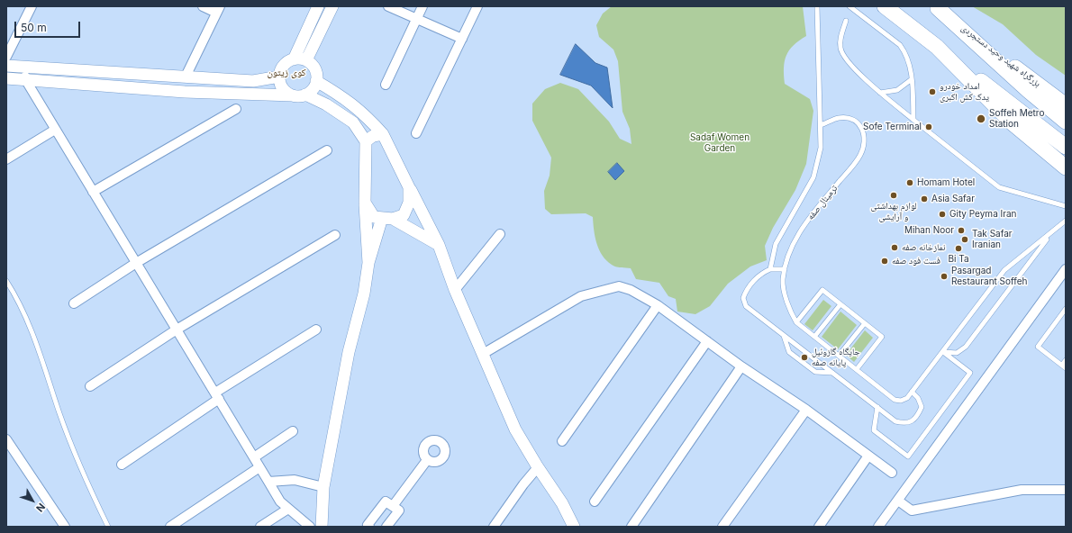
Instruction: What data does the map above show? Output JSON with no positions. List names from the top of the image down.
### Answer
{
  "streets": {
    "highway": ["بزرگراه شهید وحید دستجردی"],
    "lane": ["ترمینال صفه"]
  },
  "districts": ["کوی زیتون"],
  "parks": ["Sadaf Women Garden"],
  "places": [
    "امداد خودرو یدک کش اکبری",
    "Soffeh Metro Station",
    "Sofe Terminal",
    "Homam Hotel",
    "لوازم بهداشتی و آرایشی",
    "Asia Safar",
    "Gity Peyma Iran",
    "Mihan Noor",
    "Tak Safar Iranian",
    "نمازخانه صفه",
    "Bi Ta",
    "فست فود صفه",
    "Pasargad Restaurant Soffeh",
    "جایگاه گازوئیل پایانه صفه"
  ],
  "scale_bar": "50 m",
  "north": "bottom right"
}
